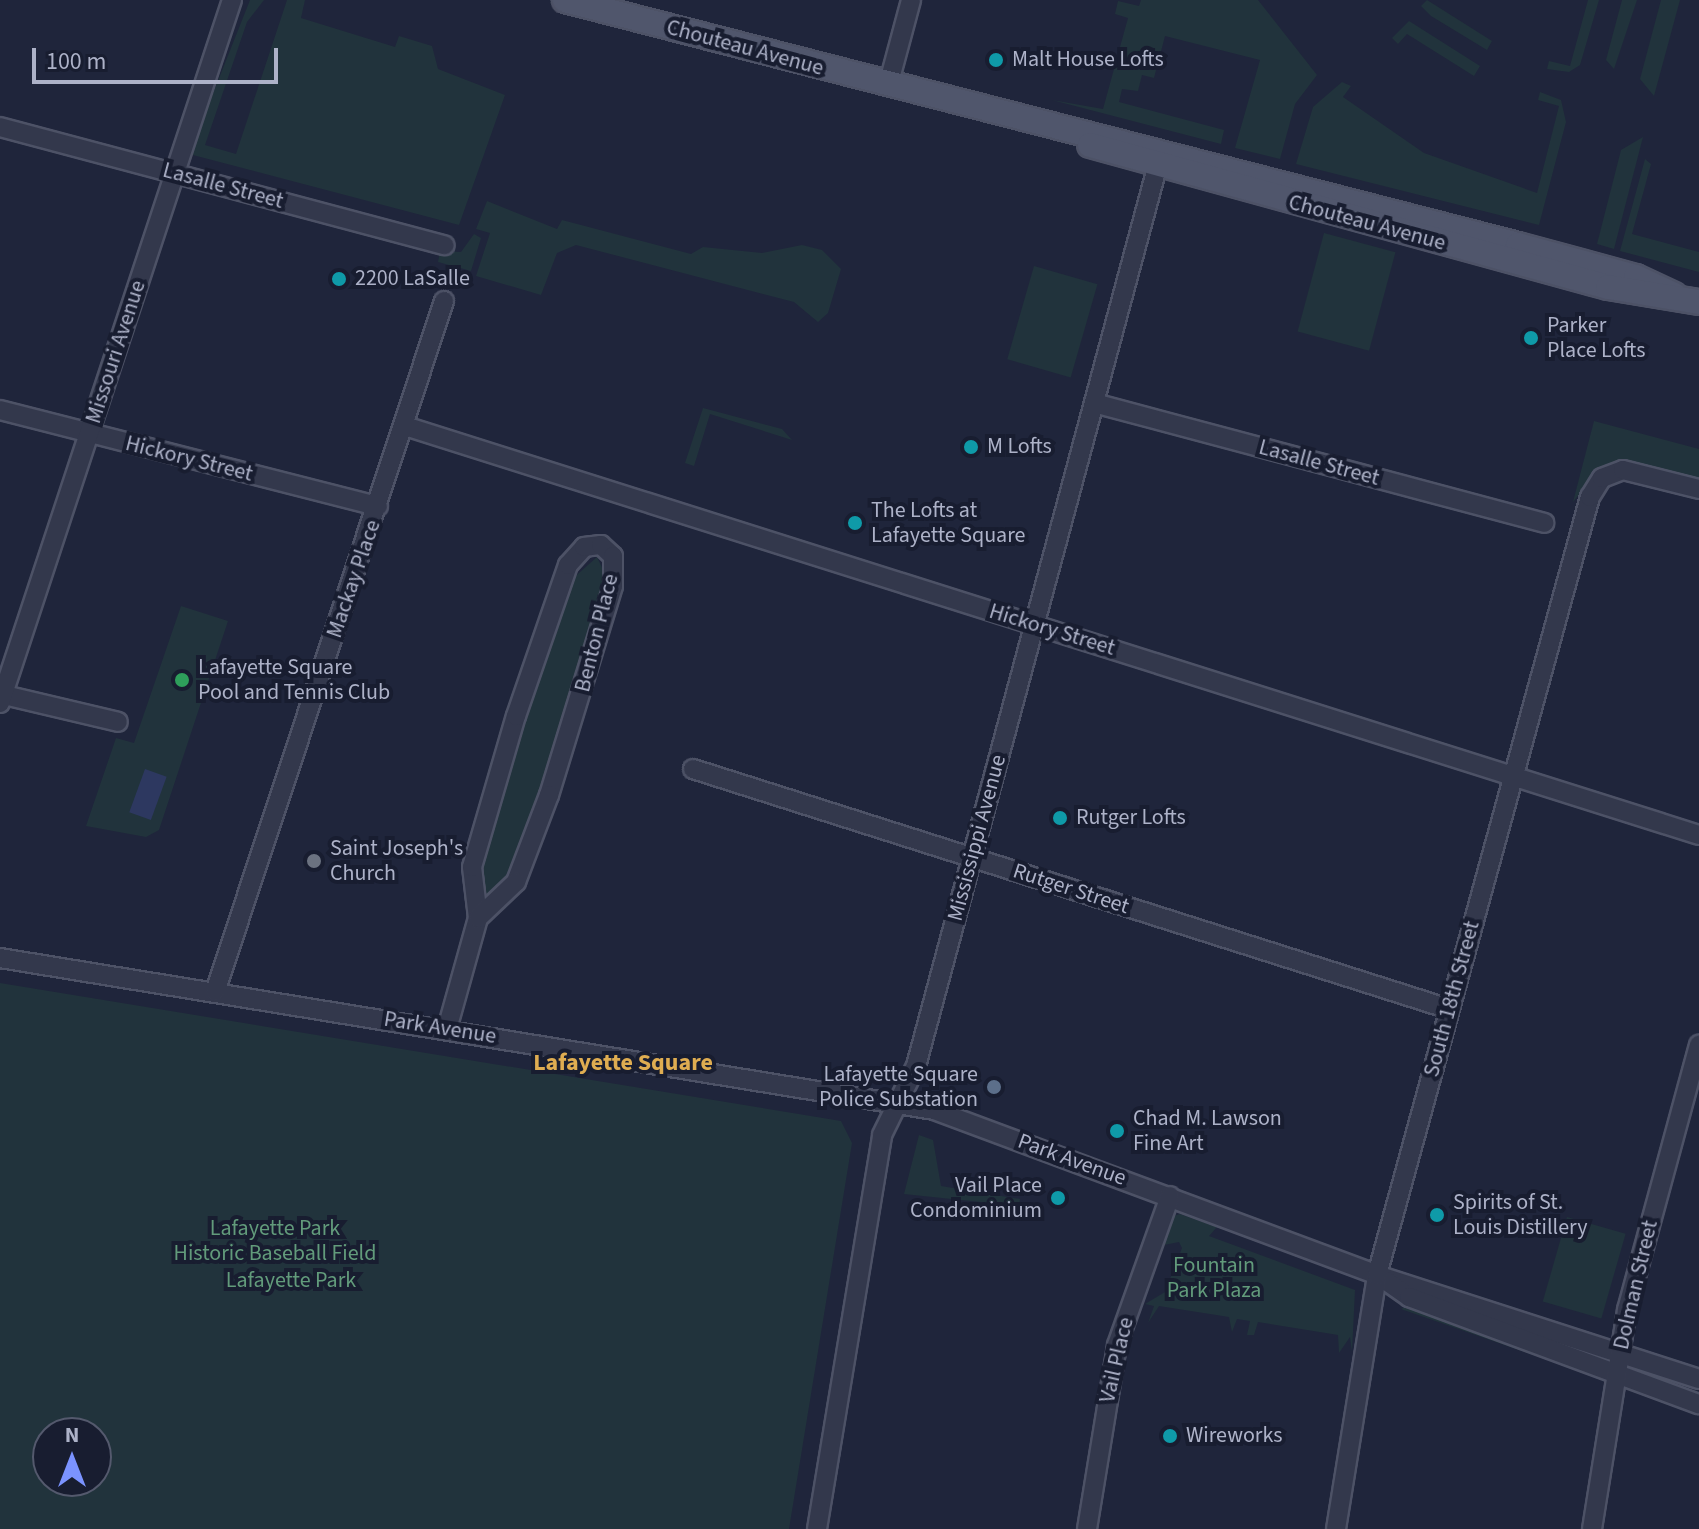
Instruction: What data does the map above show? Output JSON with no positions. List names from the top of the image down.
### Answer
{
  "streets": {
    "main road": ["Chouteau Avenue"],
    "street": [
      "Lasalle Street",
      "Missouri Avenue",
      "Hickory Street",
      "Mackay Place",
      "Benton Place",
      "Mississippi Avenue",
      "Rutger Street",
      "South 18th Street",
      "Park Avenue",
      "Dolman Street",
      "Vail Place"
    ]
  },
  "crossings": [
    ["Chouteau Avenue", "Mississippi Avenue"],
    ["Lasalle Street", "Missouri Avenue"],
    ["Lasalle Street", "Mississippi Avenue"],
    ["Missouri Avenue", "Hickory Street"],
    ["Hickory Street", "Mackay Place"],
    ["Hickory Street", "Mississippi Avenue"],
    ["Hickory Street", "South 18th Street"],
    ["Mackay Place", "Park Avenue"],
    ["Benton Place", "Park Avenue"],
    ["Mississippi Avenue", "Rutger Street"],
    ["Mississippi Avenue", "Park Avenue"],
    ["Rutger Street", "South 18th Street"],
    ["South 18th Street", "Park Avenue"],
    ["Park Avenue", "Dolman Street"],
    ["Park Avenue", "Vail Place"]
  ],
  "districts": ["Lafayette Square"],
  "parks": ["Lafayette Park Historic Baseball Field", "Fountain Park Plaza", "Lafayette Park"],
  "places": [
    "Malt House Lofts",
    "2200 LaSalle",
    "Parker Place Lofts",
    "M Lofts",
    "The Lofts at Lafayette Square",
    "Lafayette Square Pool and Tennis Club",
    "Rutger Lofts",
    "Saint Joseph's Church",
    "Lafayette Square Police Substation",
    "Chad M. Lawson Fine Art",
    "Vail Place Condominium",
    "Spirits of St. Louis Distillery",
    "Wireworks"
  ],
  "scale_bar": "100 m",
  "north": "top"
}
